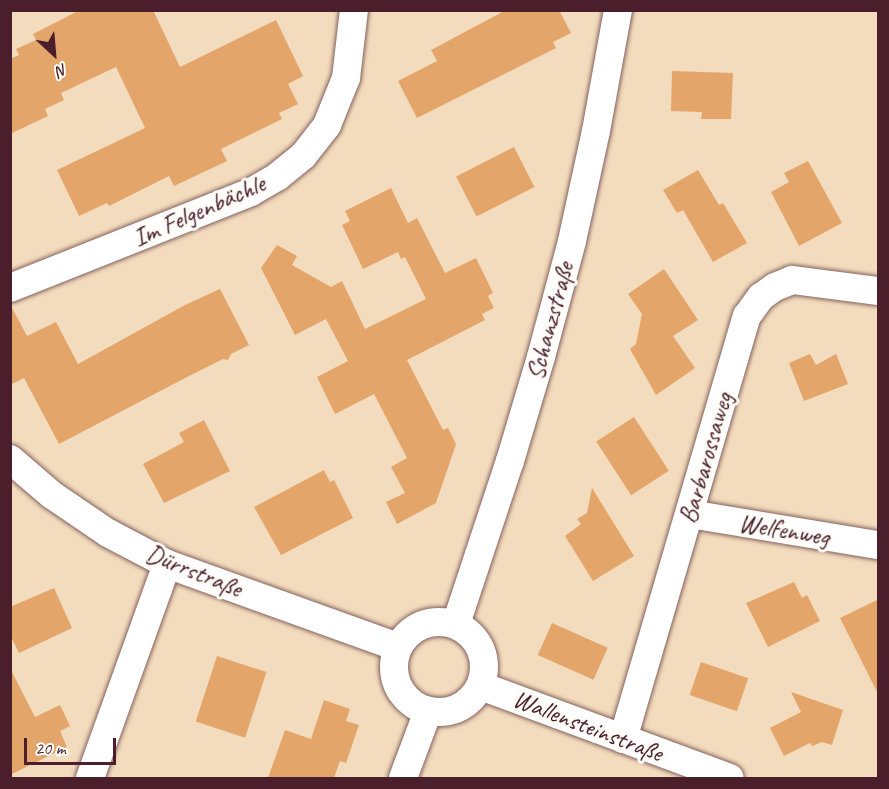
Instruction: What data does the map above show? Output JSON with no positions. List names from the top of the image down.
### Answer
{
  "streets": {
    "street": [
      "Im Felgenbächle",
      "Schanzstraße",
      "Barbarossaweg",
      "Welfenweg",
      "Dürrstraße",
      "Wallensteinstraße"
    ]
  },
  "crossings": [
    ["Schanzstraße", "Dürrstraße"],
    ["Schanzstraße", "Wallensteinstraße"],
    ["Barbarossaweg", "Welfenweg"],
    ["Barbarossaweg", "Wallensteinstraße"],
    ["Dürrstraße", "Wallensteinstraße"]
  ],
  "scale_bar": "20 m",
  "north": "bottom right"
}
